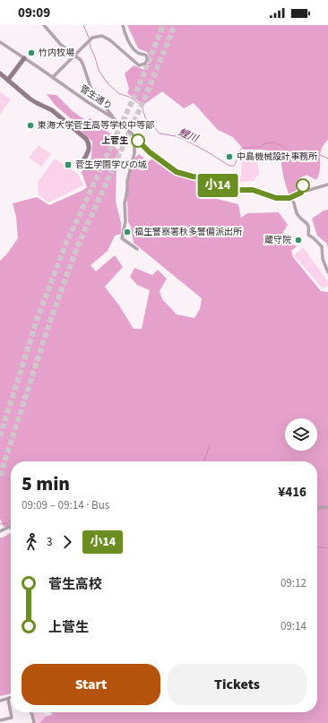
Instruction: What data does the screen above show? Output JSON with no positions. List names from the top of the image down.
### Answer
{
  "streets": {
    "street": ["菅生通り"]
  },
  "water": ["鯉川"],
  "places": {
    "other": [
      "竹内牧場",
      "東海大学菅生高等学校中等部",
      "上菅生",
      "中島機械設計事務所",
      "福生警察署秋多警備派出所",
      "蔵守院"
    ],
    "transit": ["菅生学園学びの城"]
  },
  "lines": ["bus line 小14"],
  "page": {
    "status": "09:09",
    "on_map": "小14",
    "heading": ["5 min", "09:09 – 09:14 · Bus", "¥416"],
    "legs": ["3", "小14"],
    "list": [
      {
        "name": "菅生高校",
        "value": "09:12"
      },
      {
        "name": "上菅生",
        "value": "09:14"
      }
    ],
    "buttons": ["Start", "Tickets"]
  }
}
